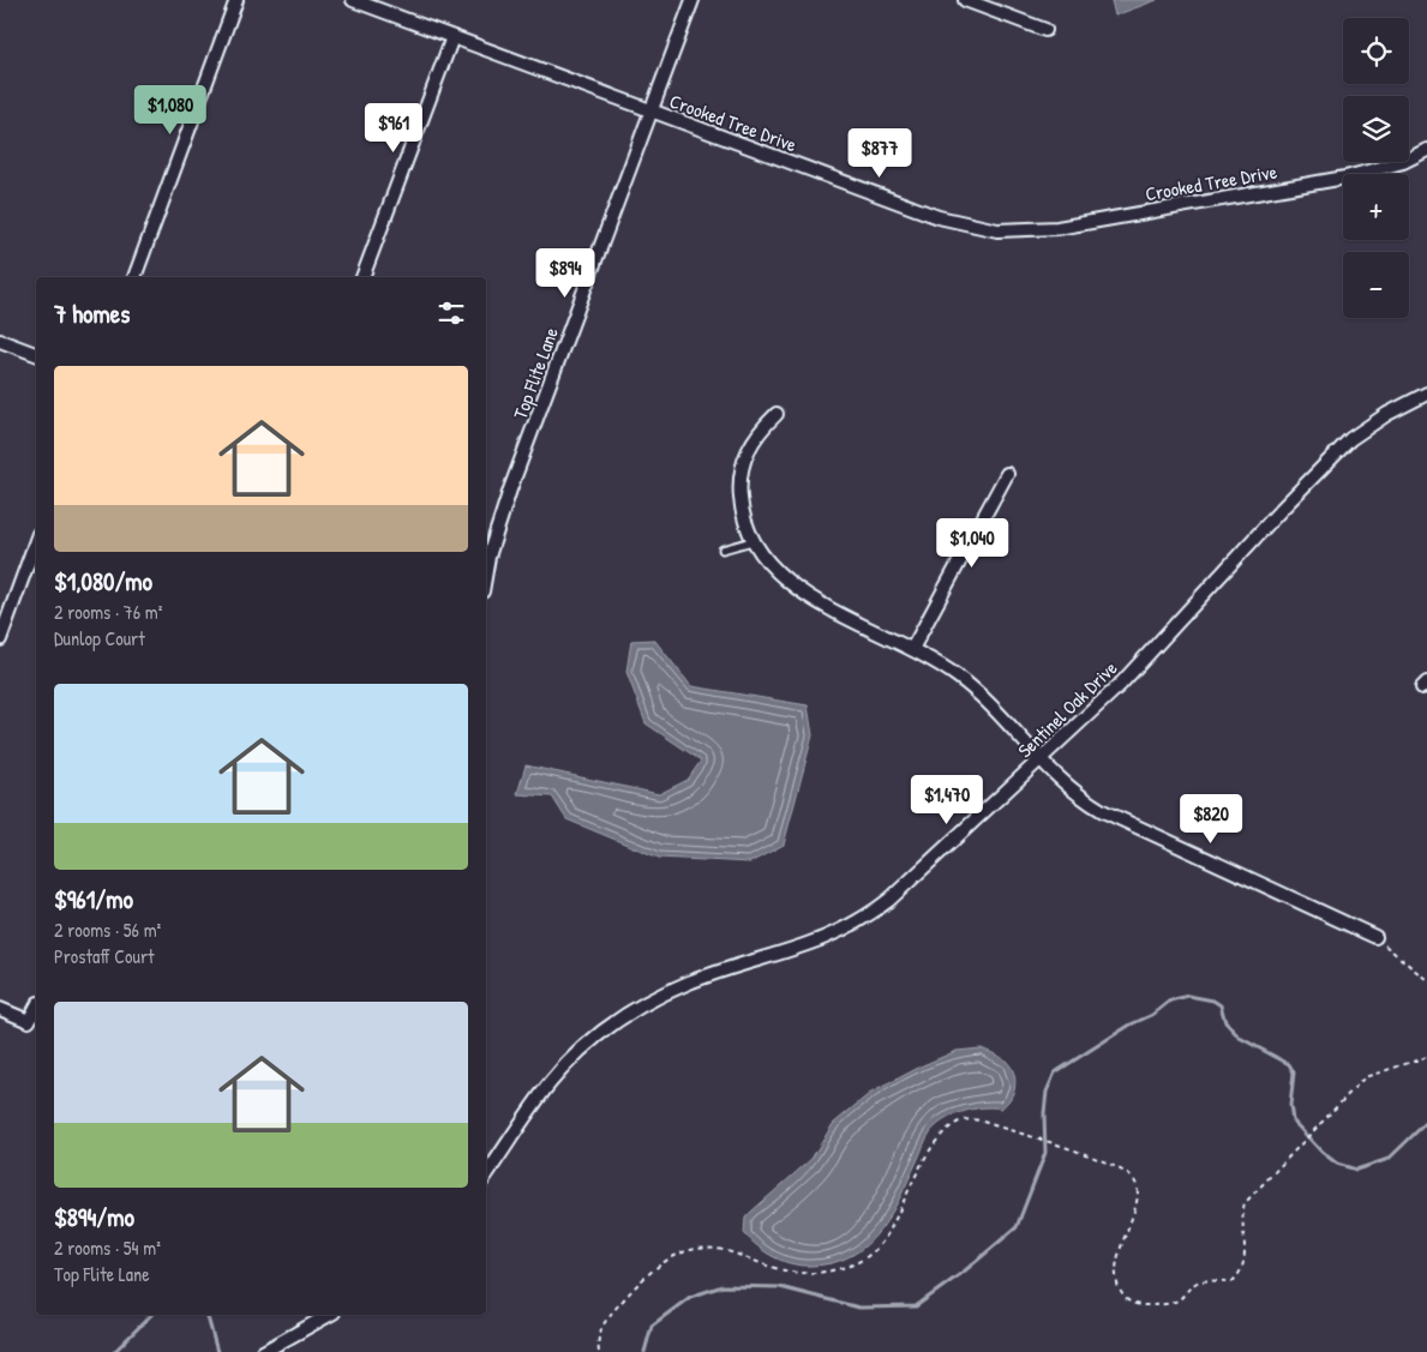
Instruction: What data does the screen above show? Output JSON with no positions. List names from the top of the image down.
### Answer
{
  "streets": {
    "street": ["Crooked Tree Drive", "Top Flite Lane", "Sentinel Oak Drive"]
  },
  "crossings": [
    ["Crooked Tree Drive", "Top Flite Lane"]
  ],
  "page": {
    "map_buttons": ["+", "−"],
    "price": [
      "$1,080",
      "$961",
      "$877",
      "$894",
      "$1,040",
      "$1,470",
      "$820"
    ],
    "heading": "7 homes",
    "list": [
      {
        "name": "$1,080/mo",
        "note": "2 rooms · 76 m² · Dunlop Court"
      },
      {
        "name": "$961/mo",
        "note": "2 rooms · 56 m² · Prostaff Court"
      },
      {
        "name": "$894/mo",
        "note": "2 rooms · 54 m² · Top Flite Lane"
      }
    ]
  }
}
